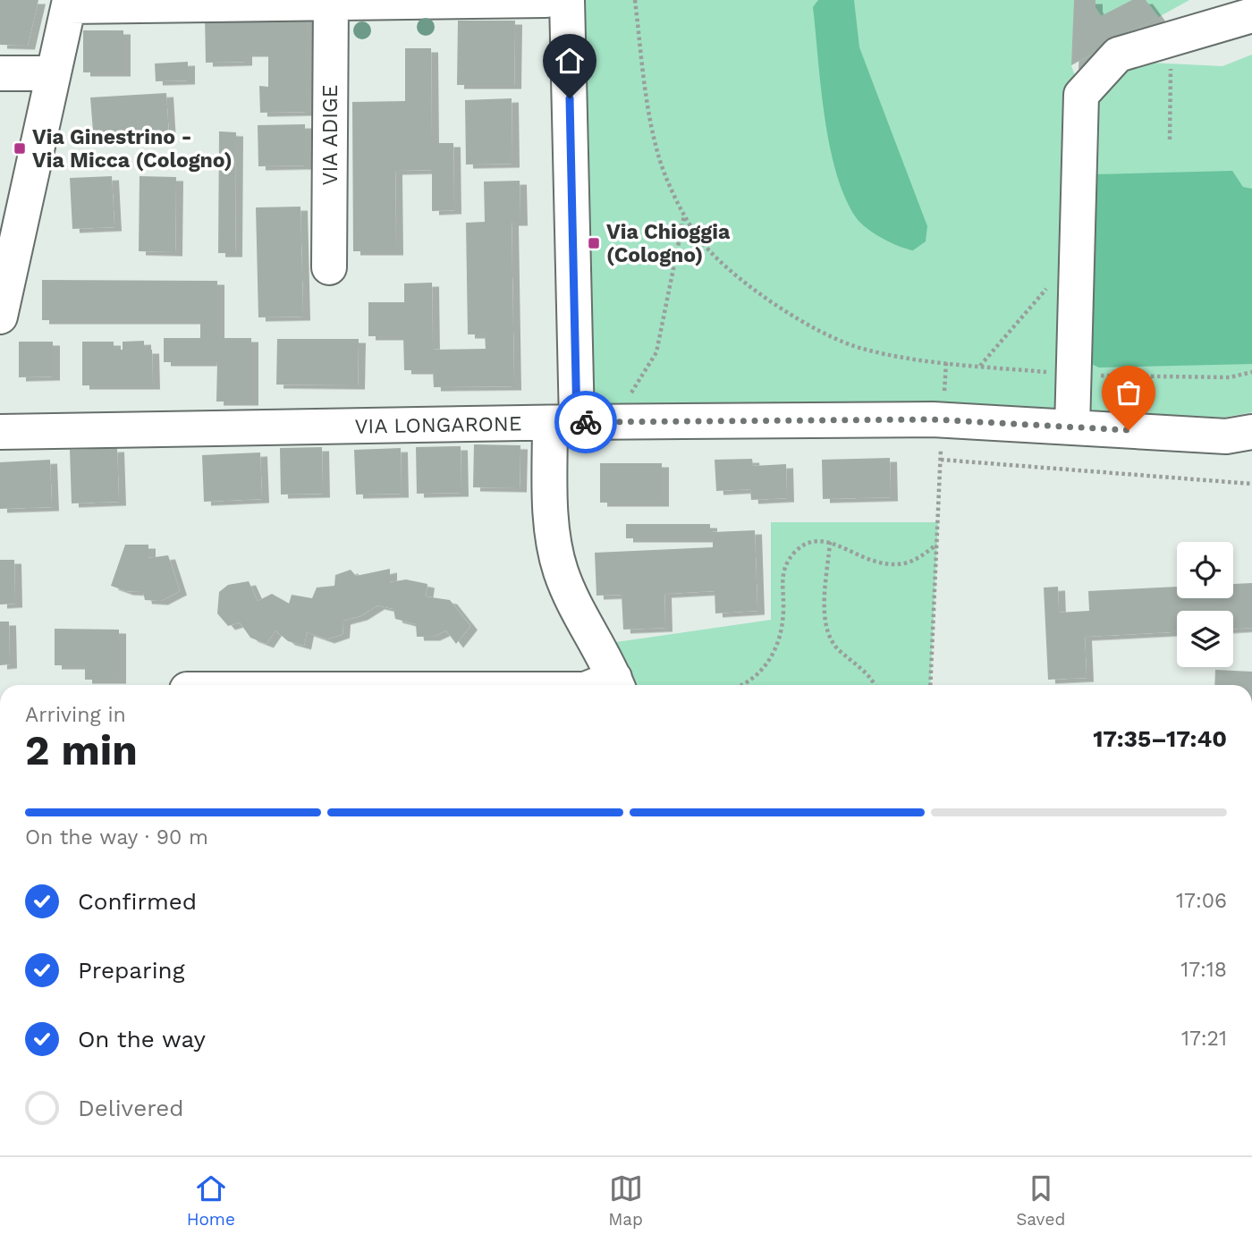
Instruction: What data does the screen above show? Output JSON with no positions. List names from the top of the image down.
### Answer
{
  "streets": {
    "street": ["VIA ADIGE", "VIA LONGARONE"]
  },
  "places": {
    "transit": ["Via Ginestrino - Via Micca (Cologno)", "Via Chioggia (Cologno)"]
  },
  "page": {
    "heading": ["2 min", "Arriving in", "17:35–17:40"],
    "bar": "On the way · 90 m",
    "list": [
      ["Confirmed", "17:06"],
      ["Preparing", "17:18"],
      ["On the way", "17:21"],
      "Delivered"
    ],
    "tabs": ["Home", "Map", "Saved"]
  }
}
